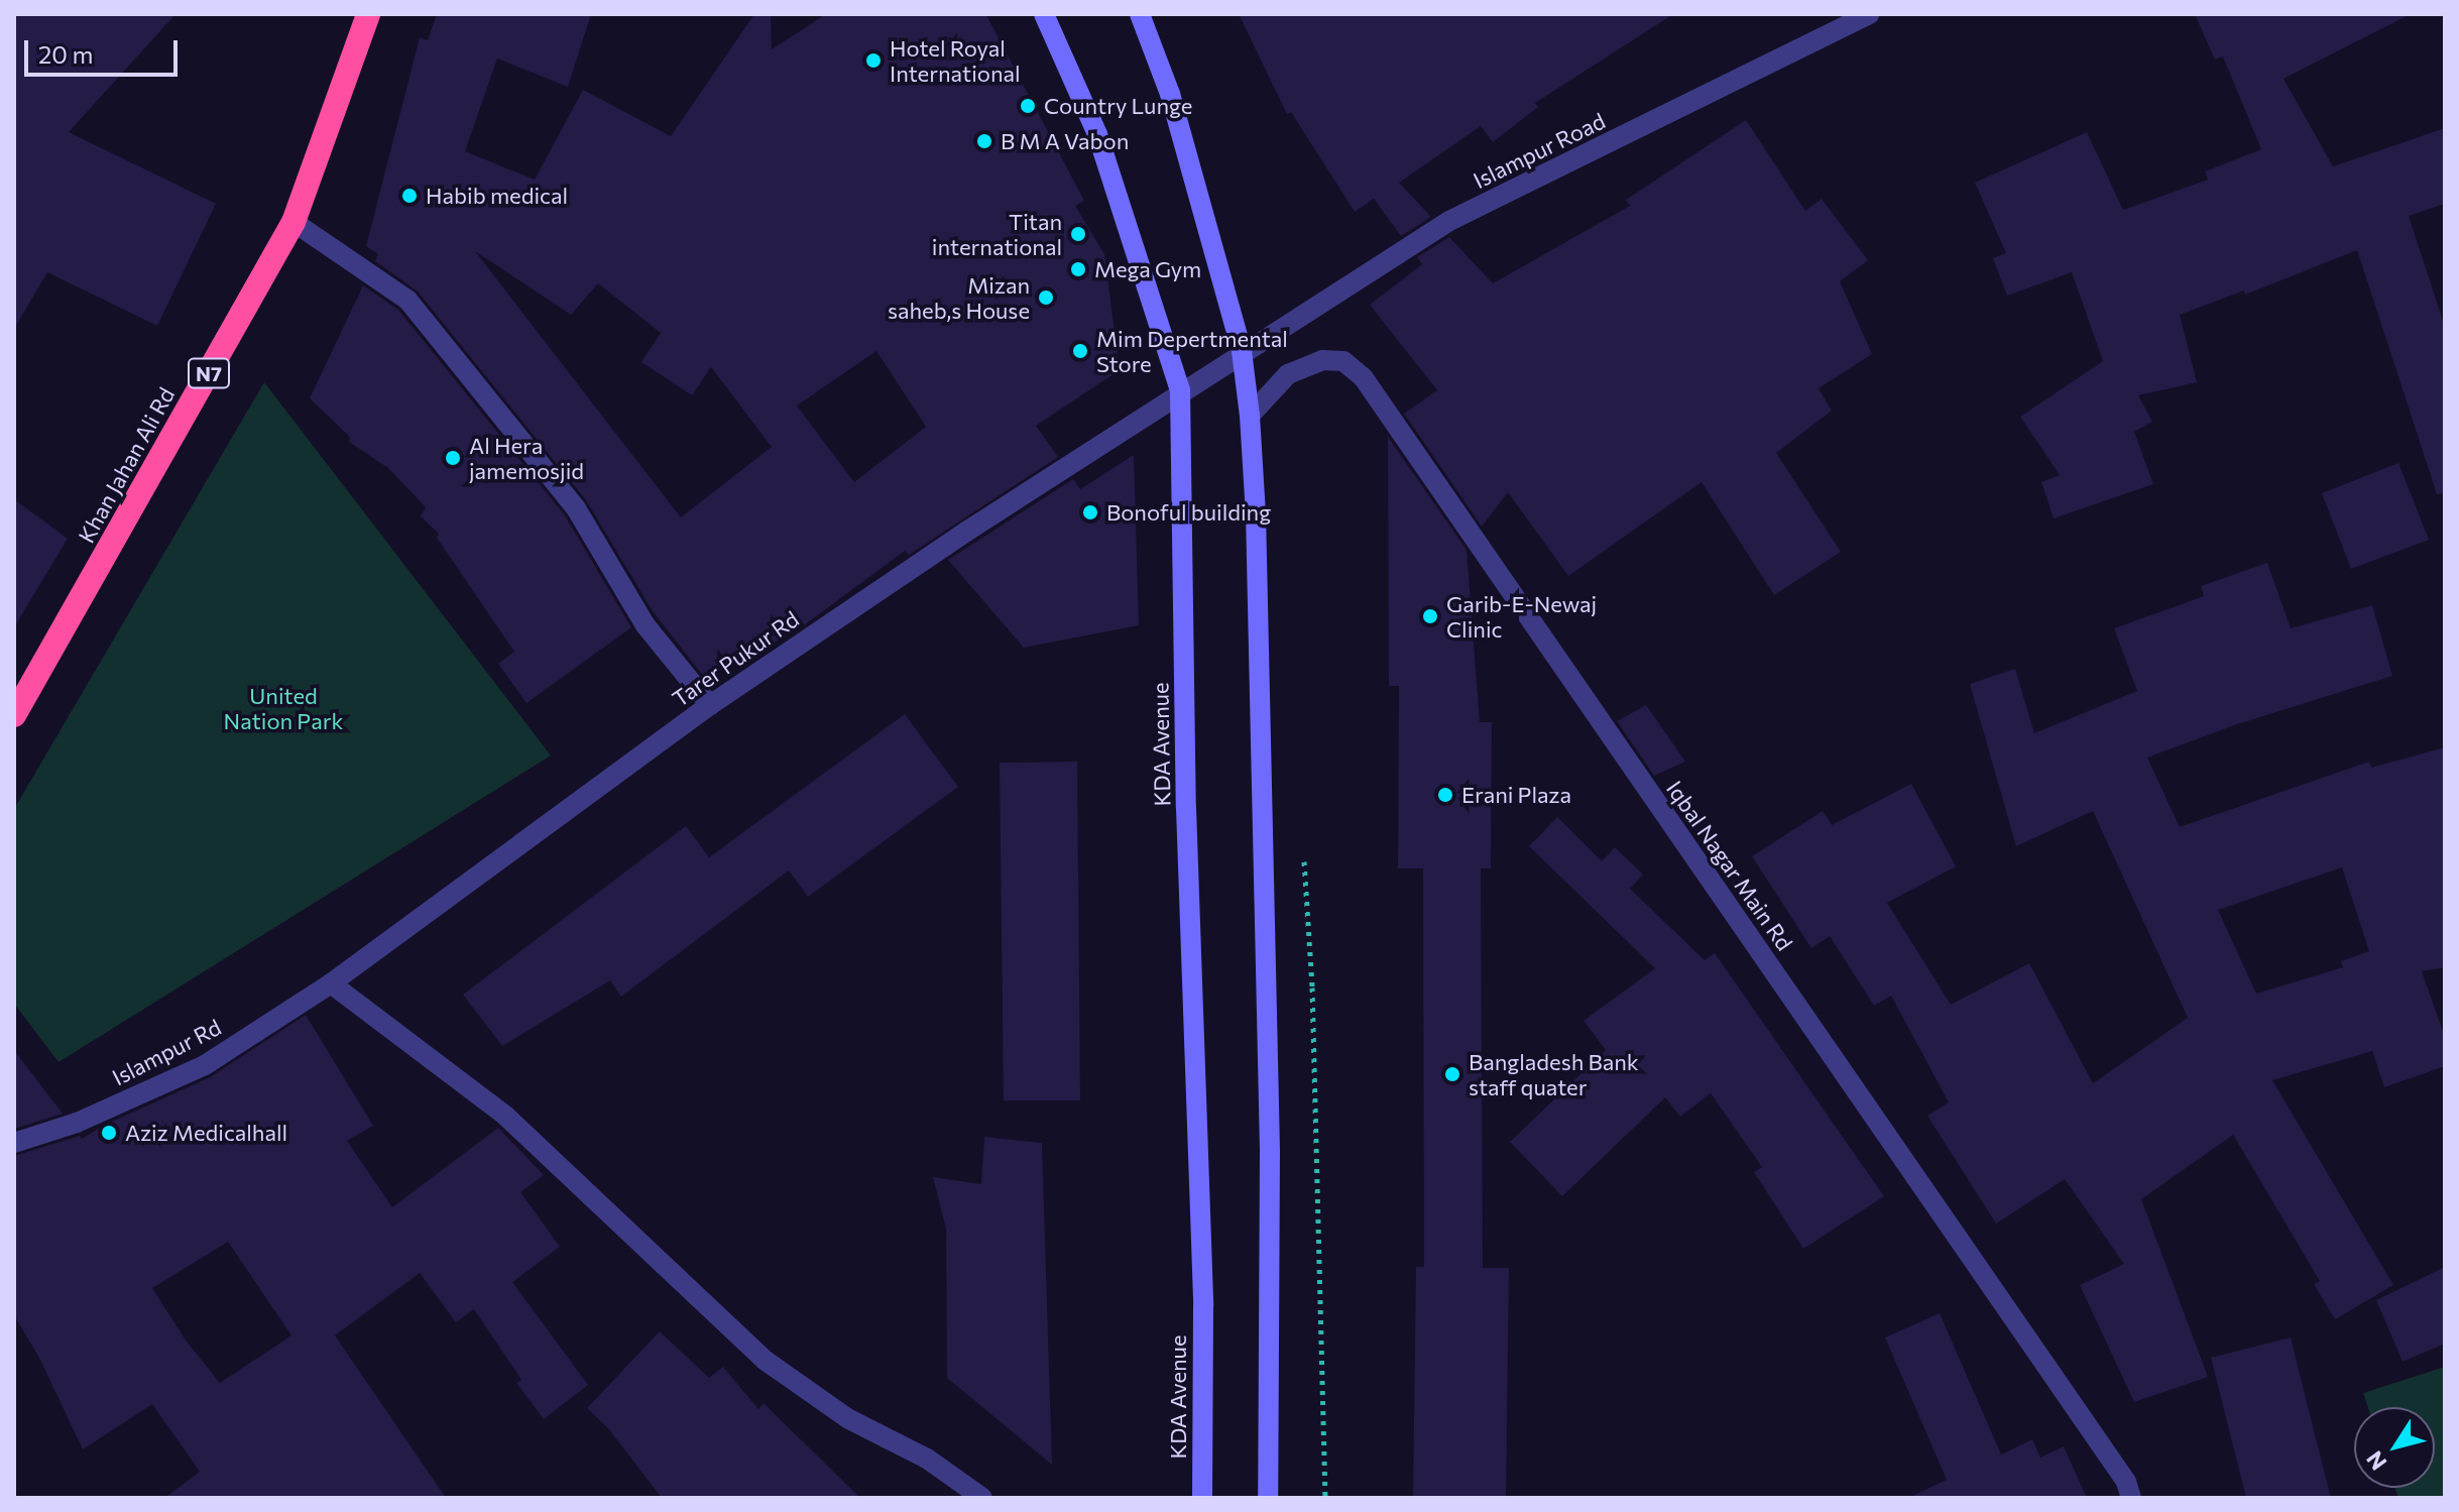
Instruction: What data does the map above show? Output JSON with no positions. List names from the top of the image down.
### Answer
{
  "streets": {
    "highway": ["N7", "Khan Jahan Ali Rd"],
    "main road": ["KDA Avenue"],
    "street": [
      "Islampur Road",
      "Tarer Pukur Rd",
      "Iqbal Nagar Main Rd",
      "Islampur Rd"
    ]
  },
  "crossings": [
    ["Islampur Road", "Tarer Pukur Rd"],
    ["Islampur Road", "KDA Avenue"],
    ["Tarer Pukur Rd", "KDA Avenue"],
    ["Tarer Pukur Rd", "Islampur Rd"]
  ],
  "parks": ["United Nation Park"],
  "places": [
    "Hotel Royal International",
    "Country Lunge",
    "B M A Vabon",
    "Habib medical",
    "Titan international",
    "Mega Gym",
    "Mizan saheb,s House",
    "Mim Depertmental Store",
    "Al Hera jamemosjid",
    "Bonoful building",
    "Garib-E-Newaj Clinic",
    "Erani Plaza",
    "Bangladesh Bank staff quater",
    "Aziz Medicalhall"
  ],
  "scale_bar": "20 m",
  "north": "bottom left"
}
